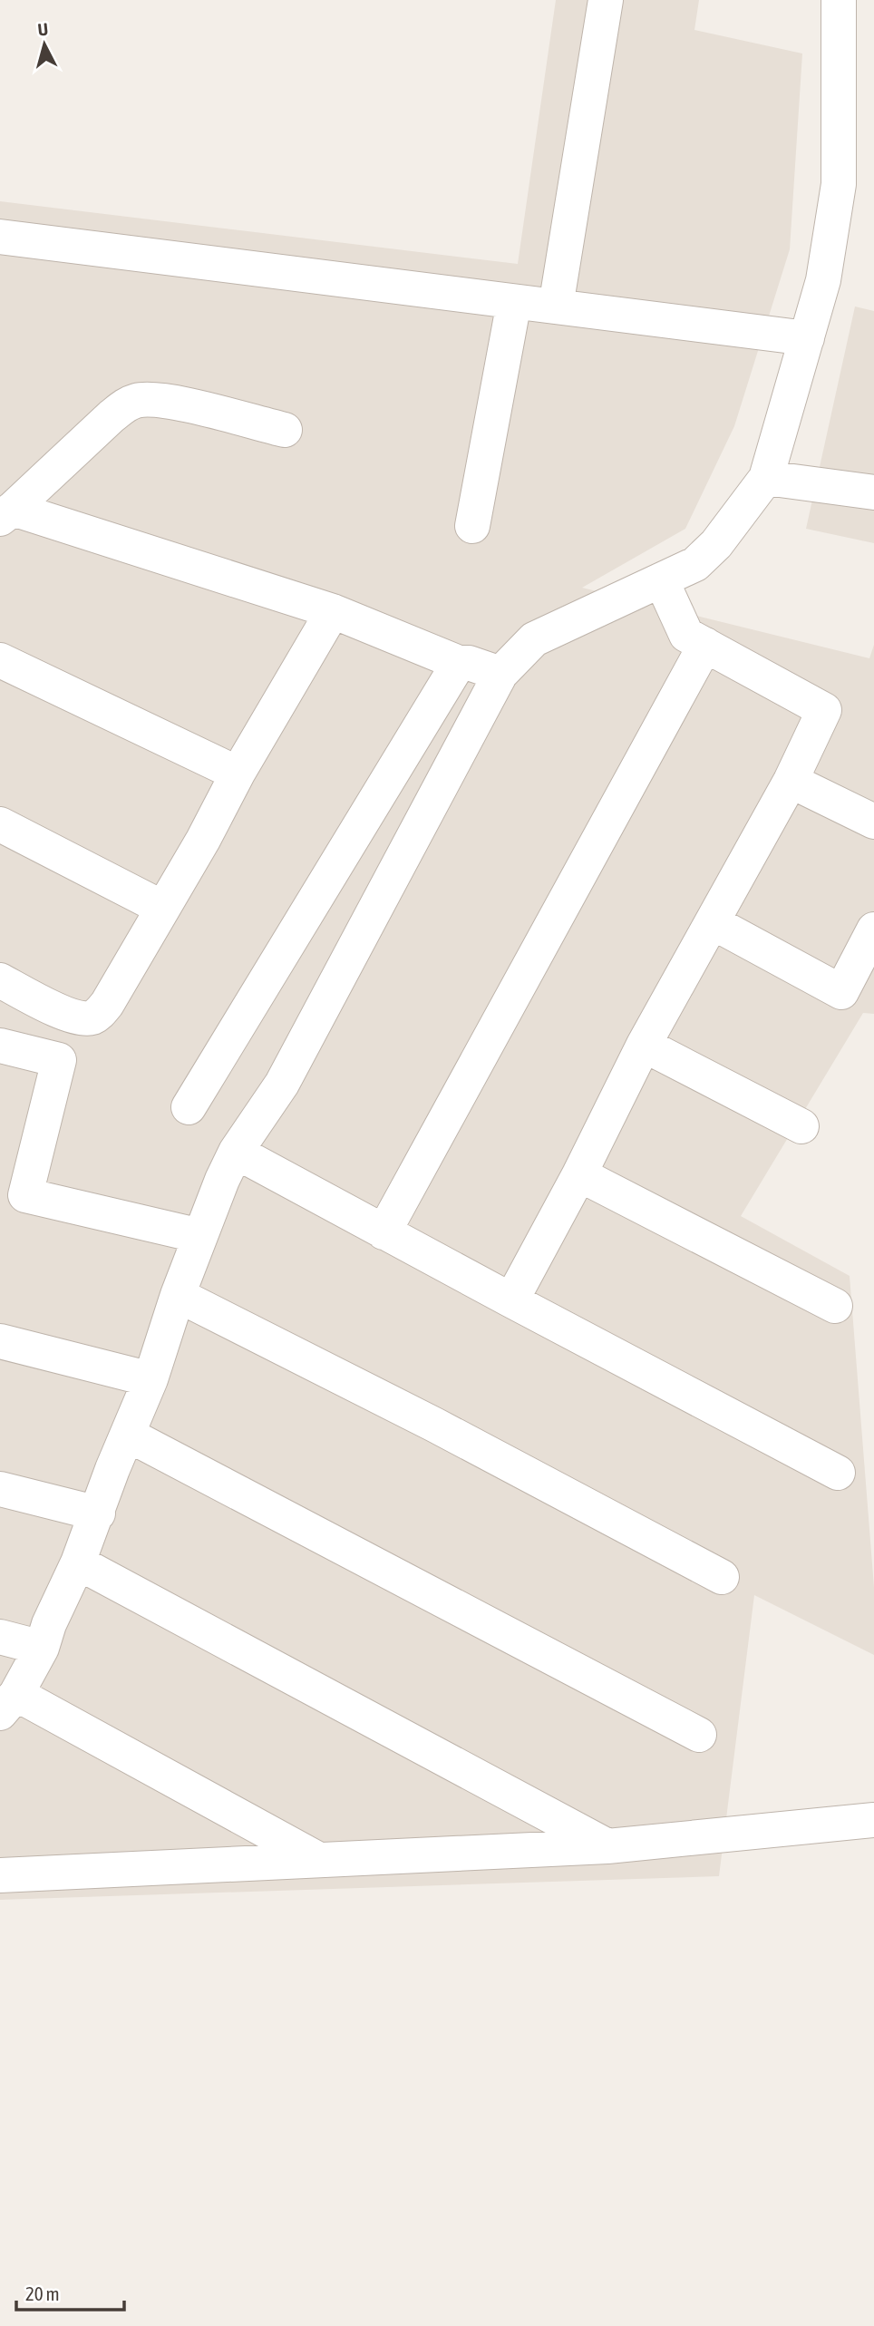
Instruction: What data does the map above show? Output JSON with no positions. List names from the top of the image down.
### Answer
{
  "scale_bar": "20 m",
  "north": "top"
}
